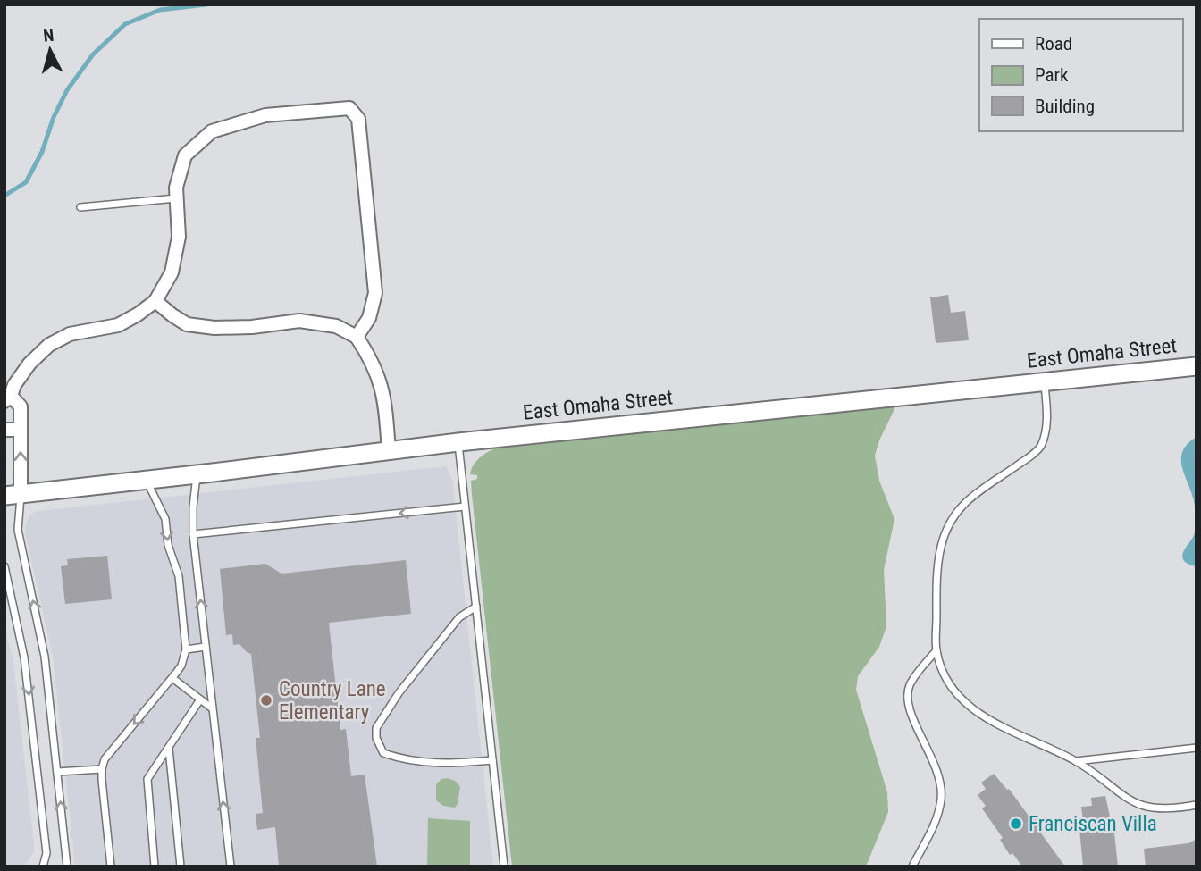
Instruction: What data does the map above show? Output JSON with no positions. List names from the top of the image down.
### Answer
{
  "streets": {
    "main road": ["East Omaha Street"]
  },
  "places": ["Country Lane Elementary", "Franciscan Villa"],
  "legend": ["Road", "Park", "Building"],
  "north": "top"
}
